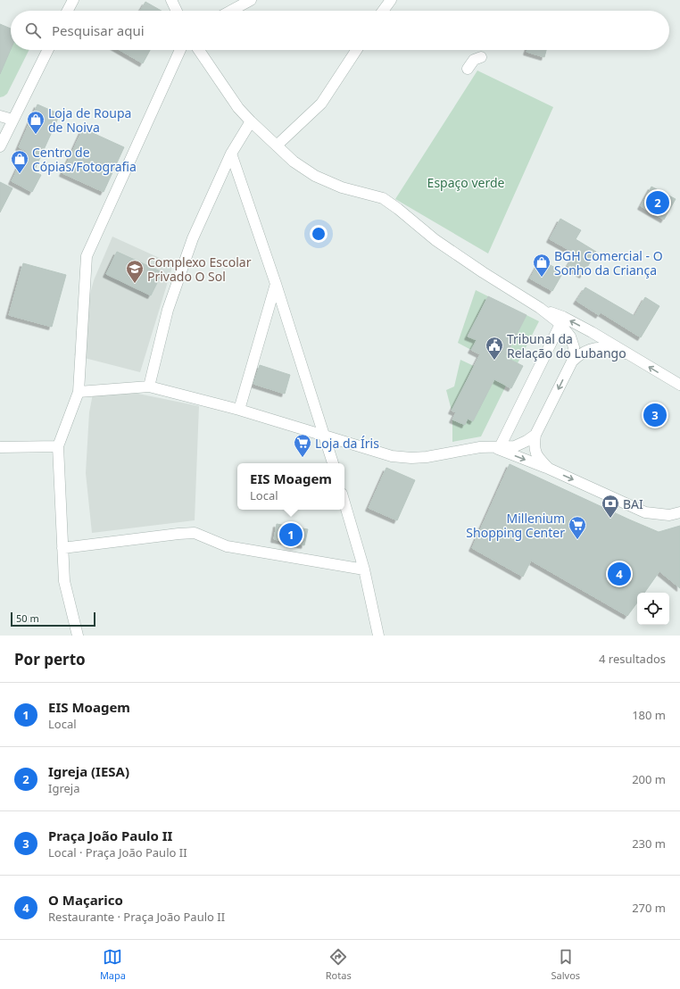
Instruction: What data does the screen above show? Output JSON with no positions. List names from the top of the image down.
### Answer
{
  "parks": ["Espaço verde"],
  "places": {
    "shop": ["Loja de Roupa de Noiva", "Centro de Cópias/Fotografia", "BGH Comercial - O Sonho da Criança"],
    "school or university": ["Complexo Escolar Privado O Sol"],
    "public building": ["Tribunal da Relação do Lubango"],
    "supermarket": ["Loja da Íris", "Millenium Shopping Center"],
    "bank": ["BAI"]
  },
  "scale_bar": "50 m",
  "page": {
    "search": "Pesquisar aqui",
    "pins": [
      "2",
      "3",
      "1",
      "4"
    ],
    "popup": ["EIS Moagem", "Local"],
    "scale": "50 m",
    "heading": ["Por perto", "4 resultados"],
    "list": [
      {
        "mark": "1",
        "name": "EIS Moagem",
        "note": "Local",
        "value": "180 m"
      },
      {
        "mark": "2",
        "name": "Igreja (IESA)",
        "note": "Igreja",
        "value": "200 m"
      },
      {
        "mark": "3",
        "name": "Praça João Paulo II",
        "note": "Local · Praça João Paulo II",
        "value": "230 m"
      },
      {
        "mark": "4",
        "name": "O Maçarico",
        "note": "Restaurante · Praça João Paulo II",
        "value": "270 m"
      }
    ],
    "nav": ["Mapa", "Rotas", "Salvos"]
  }
}
